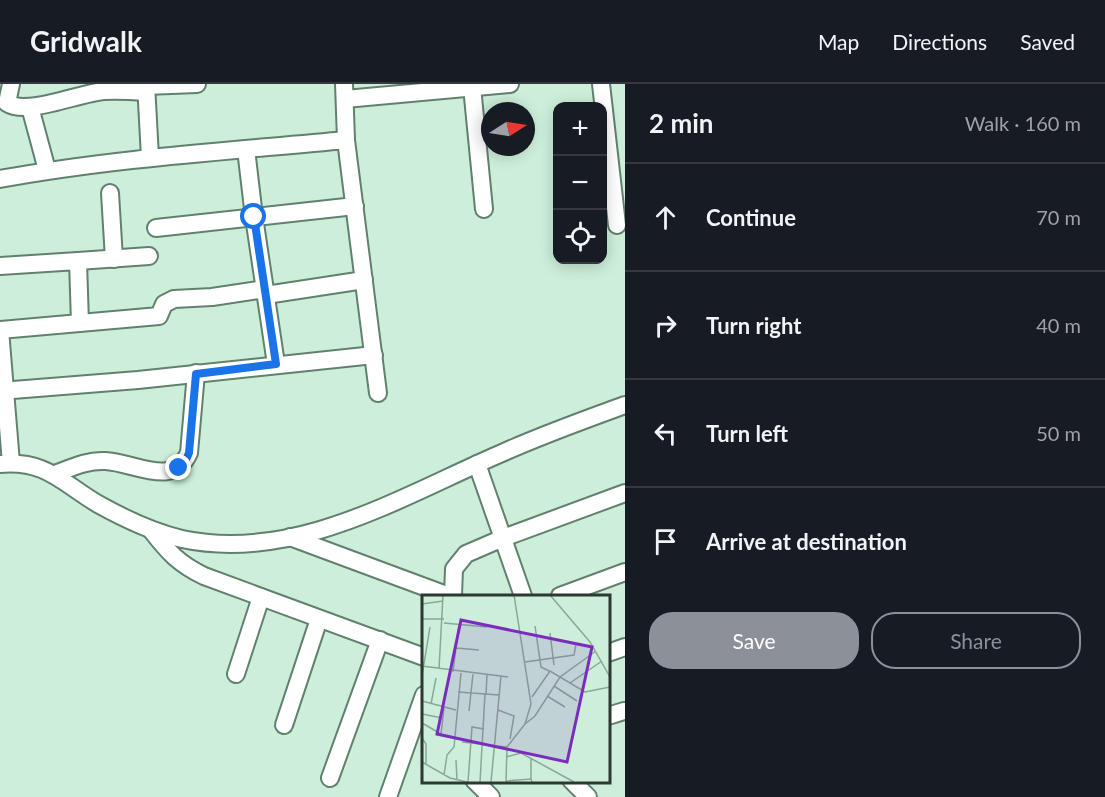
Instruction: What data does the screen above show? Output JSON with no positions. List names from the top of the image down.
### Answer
{
  "north": "right",
  "page": {
    "header": "Gridwalk",
    "nav": ["Map", "Directions", "Saved"],
    "heading": ["2 min", "Walk · 160 m"],
    "map_buttons": ["+", "−"],
    "list": [
      ["Continue", "70 m"],
      ["Turn right", "40 m"],
      ["Turn left", "50 m"],
      "Arrive at destination"
    ],
    "buttons": ["Save", "Share"]
  }
}
